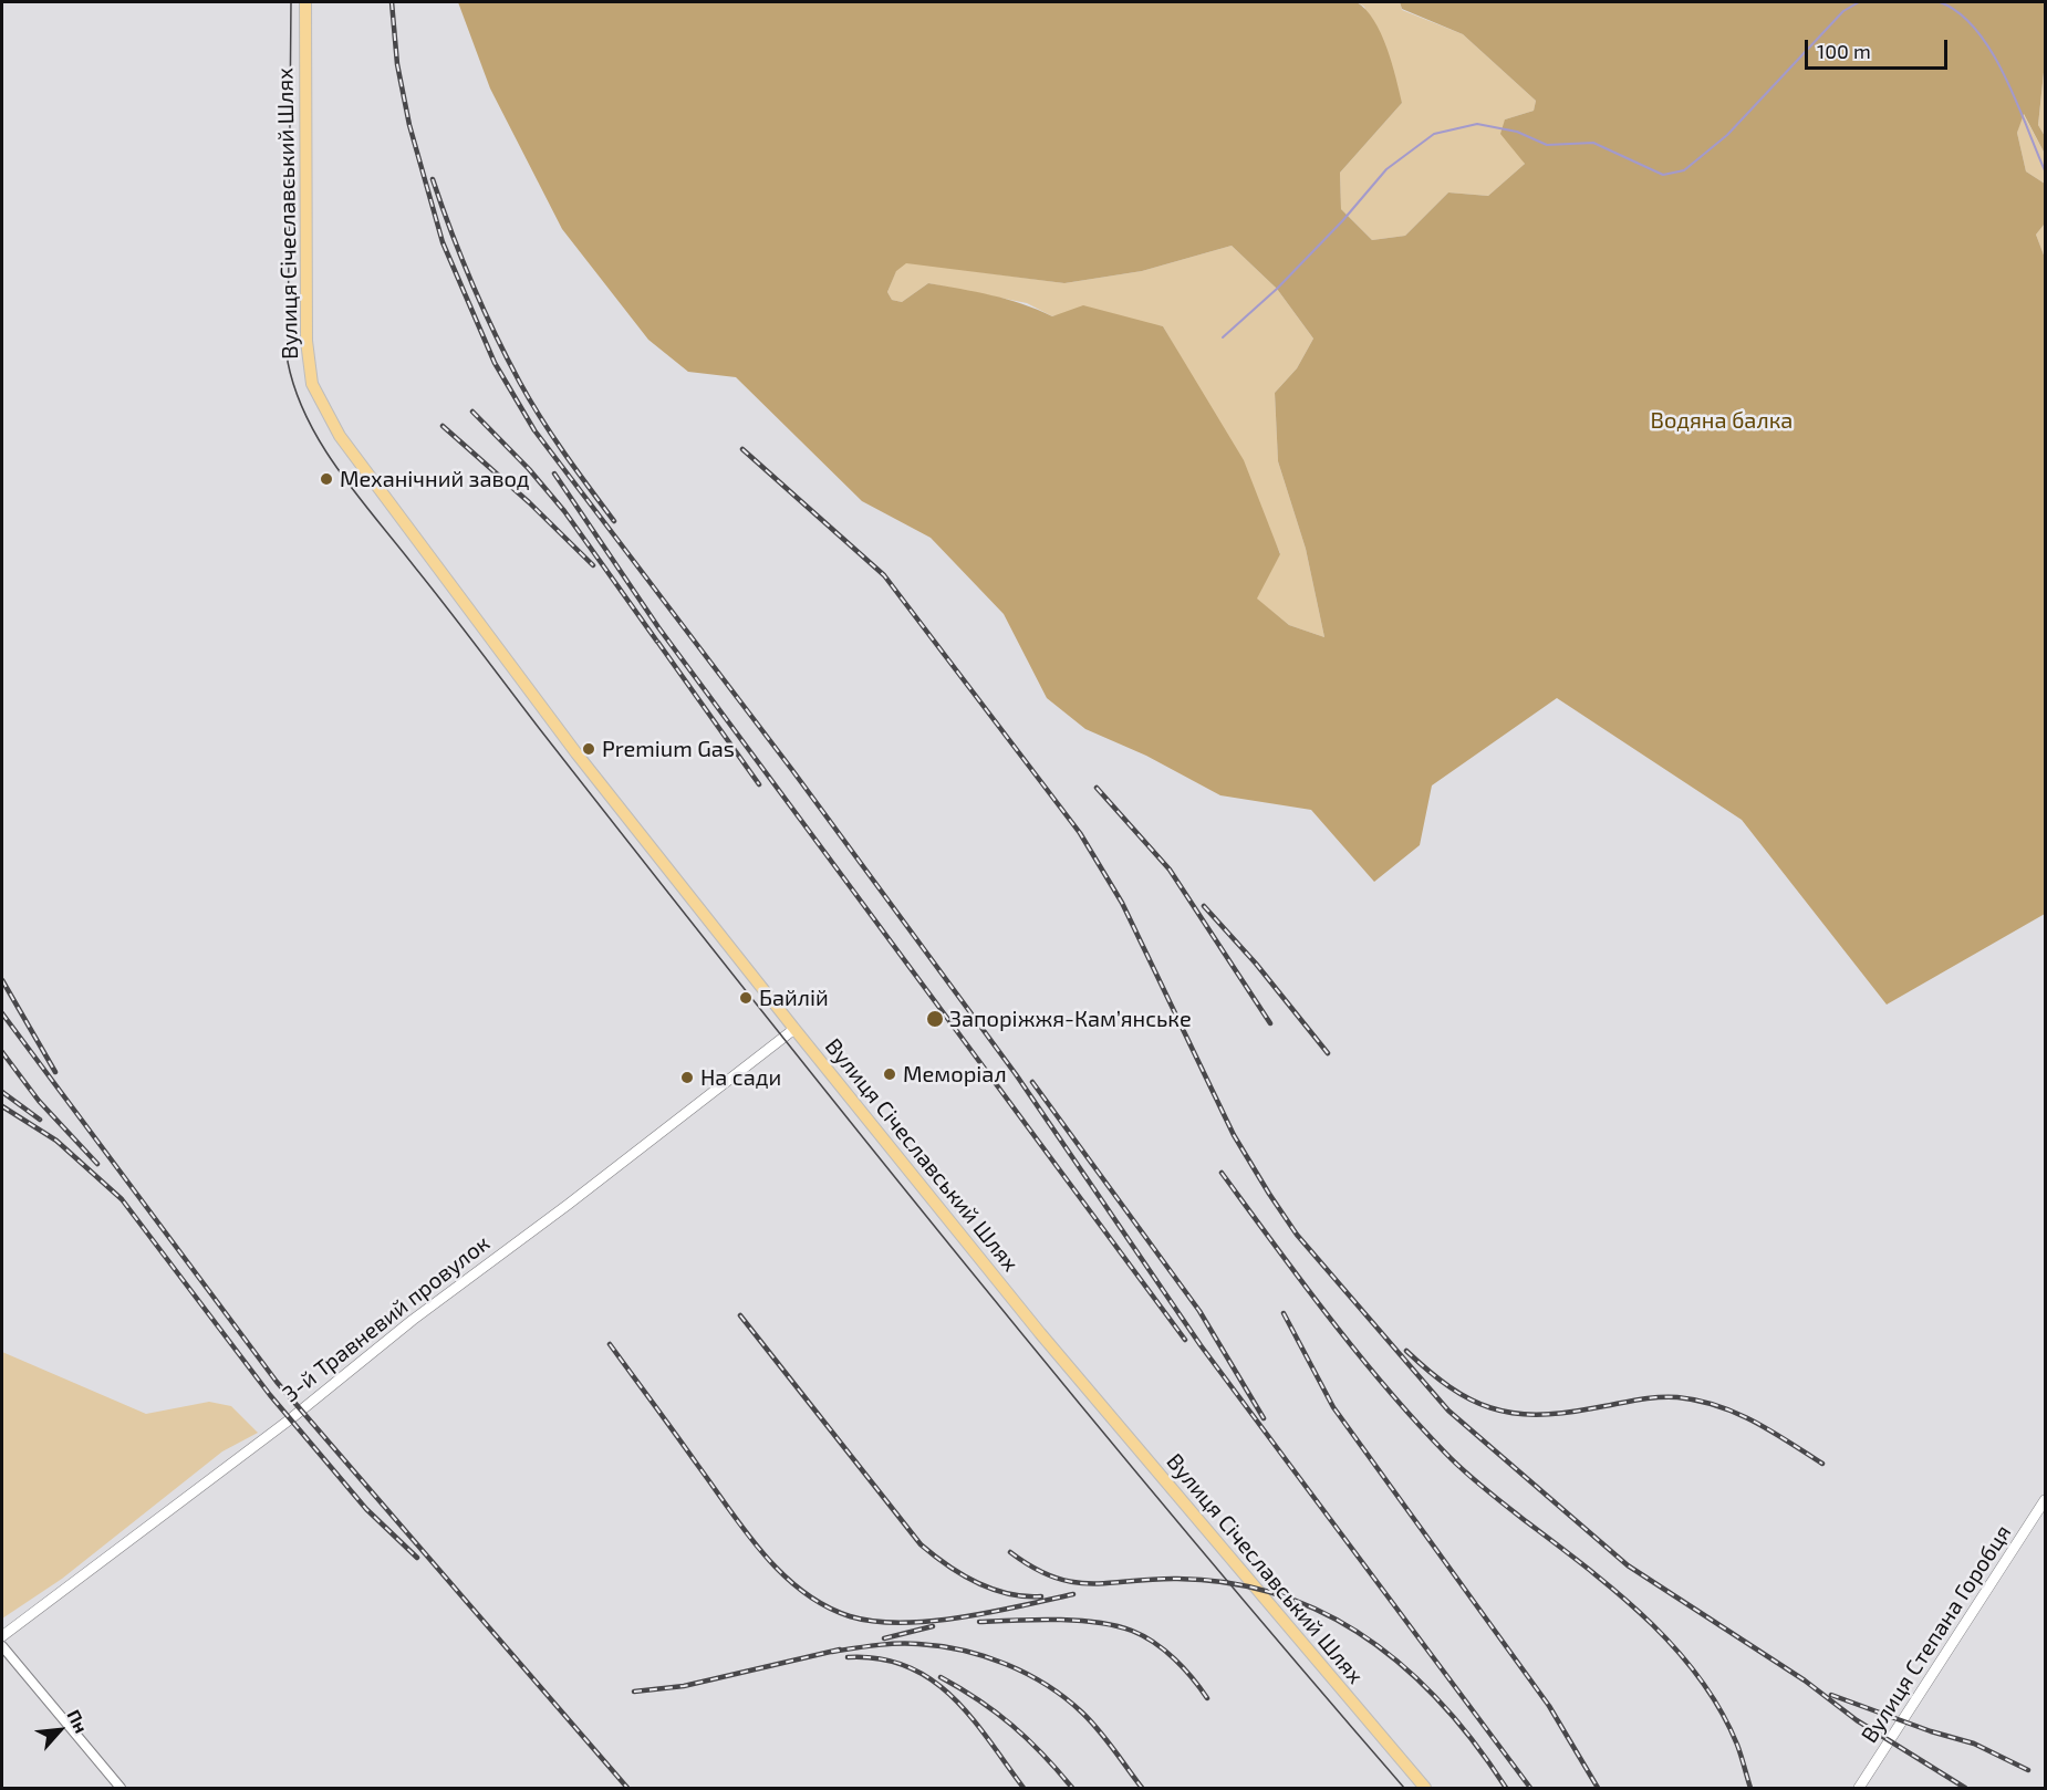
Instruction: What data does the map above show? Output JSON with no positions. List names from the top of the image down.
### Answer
{
  "streets": {
    "main road": ["Вулиця Січеславський Шлях", "3-й Травневий провулок", "Вулиця Степана Горобця"]
  },
  "crossings": [
    ["Вулиця Січеславський Шлях", "3-й Травневий провулок"]
  ],
  "parks": ["Водяна балка"],
  "places": [
    "Механічний завод",
    "Premium Gas",
    "Байлій",
    "Запоріжжя-Кам’янське",
    "Меморіал",
    "На сади"
  ],
  "scale_bar": "100 m",
  "north": "top right"
}
